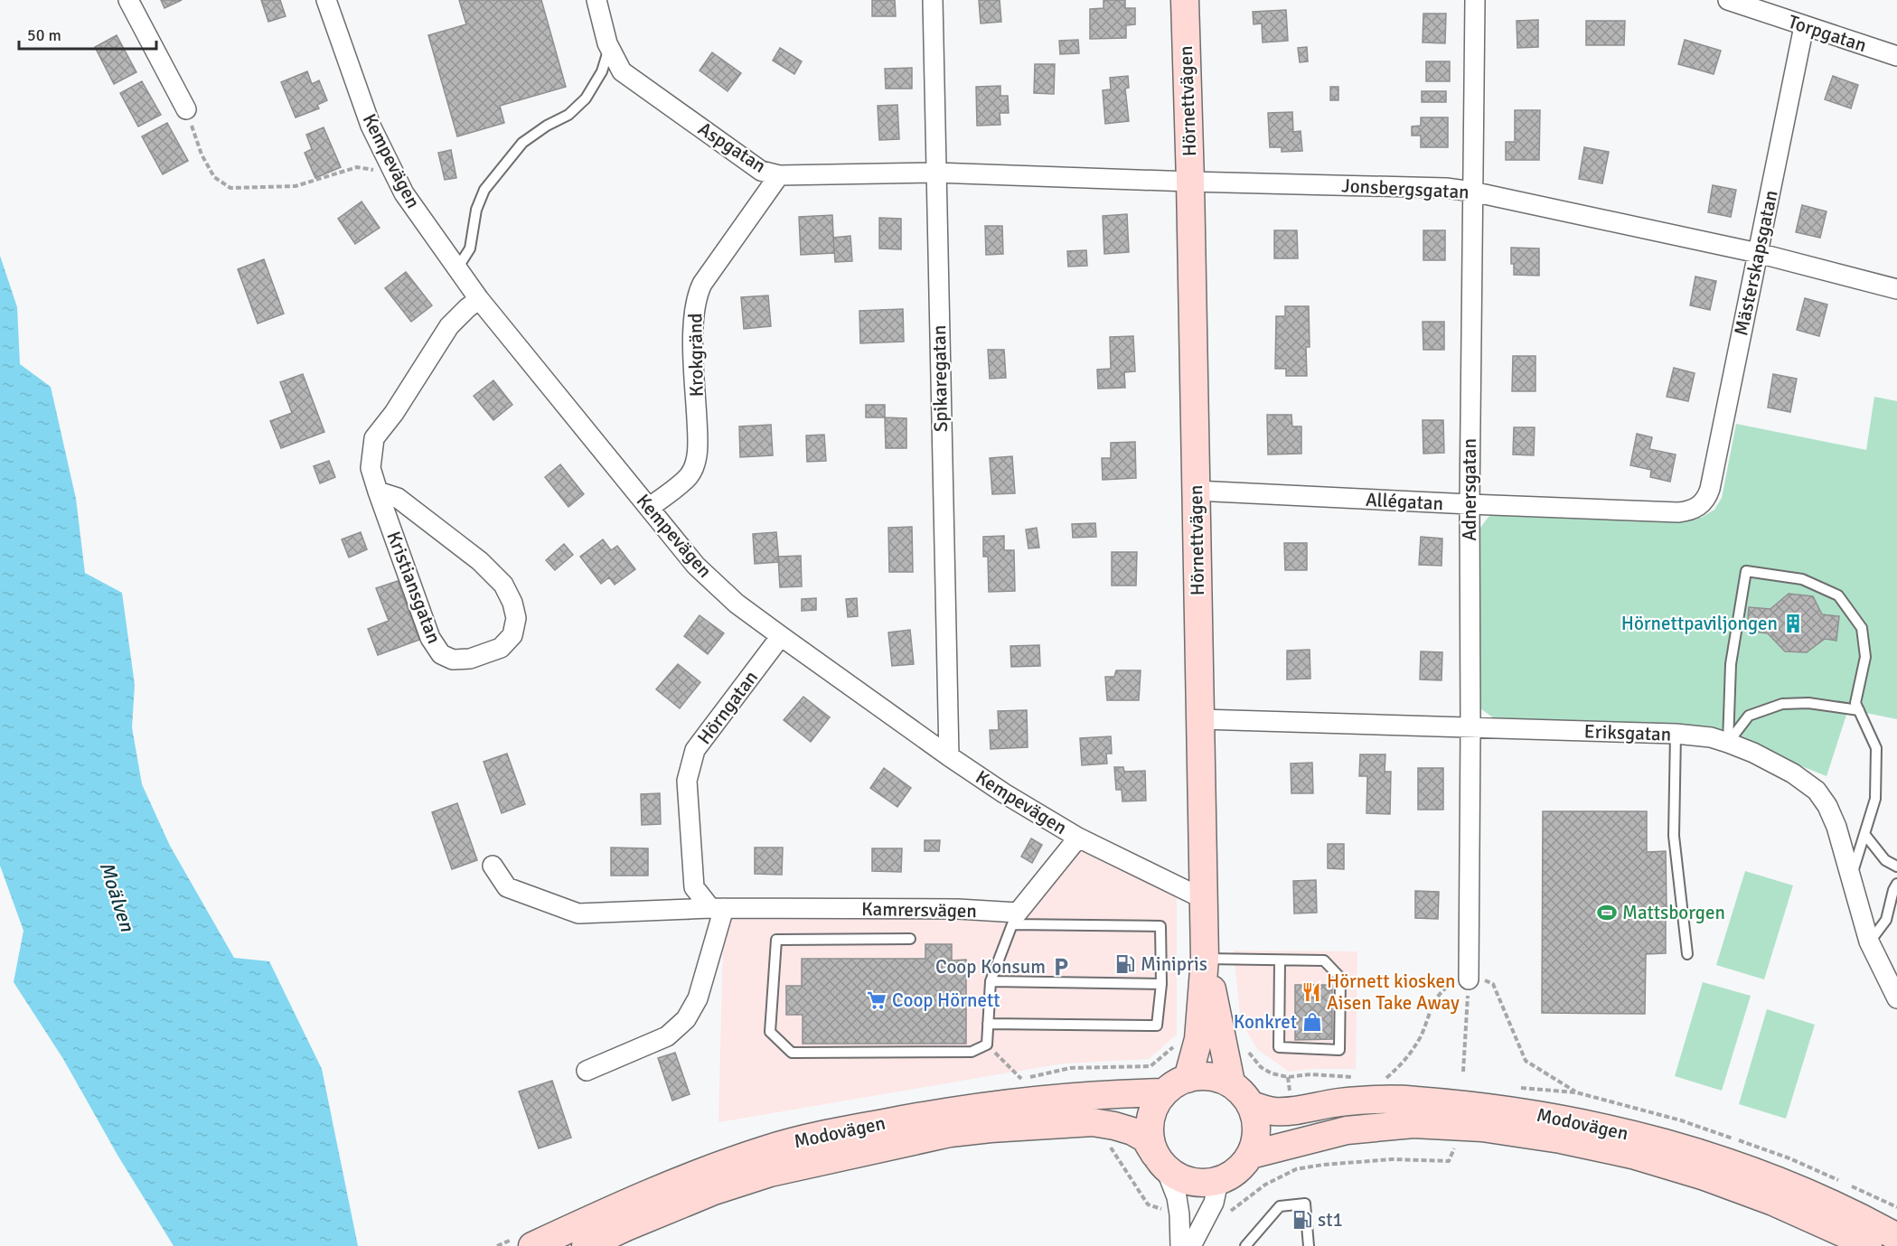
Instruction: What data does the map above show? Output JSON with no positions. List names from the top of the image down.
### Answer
{
  "streets": {
    "main road": ["Hörnettvägen", "Modovägen"],
    "street": [
      "Torpgatan",
      "Aspgatan",
      "Kempevägen",
      "Jonsbergsgatan",
      "Mästerskapsgatan",
      "Krokgränd",
      "Spikaregatan",
      "Adnersgatan",
      "Allégatan",
      "Kristiansgatan",
      "Hörngatan",
      "Eriksgatan",
      "Kamrersvägen"
    ]
  },
  "crossings": [
    ["Torpgatan", "Mästerskapsgatan"],
    ["Hörnettvägen", "Kempevägen"],
    ["Hörnettvägen", "Jonsbergsgatan"],
    ["Hörnettvägen", "Allégatan"],
    ["Hörnettvägen", "Eriksgatan"],
    ["Hörnettvägen", "Modovägen"],
    ["Aspgatan", "Jonsbergsgatan"],
    ["Aspgatan", "Krokgränd"],
    ["Aspgatan", "Spikaregatan"],
    ["Kempevägen", "Krokgränd"],
    ["Kempevägen", "Spikaregatan"],
    ["Kempevägen", "Kristiansgatan"],
    ["Kempevägen", "Hörngatan"],
    ["Jonsbergsgatan", "Mästerskapsgatan"],
    ["Jonsbergsgatan", "Spikaregatan"],
    ["Jonsbergsgatan", "Adnersgatan"],
    ["Mästerskapsgatan", "Allégatan"],
    ["Adnersgatan", "Allégatan"],
    ["Adnersgatan", "Eriksgatan"],
    ["Hörngatan", "Kamrersvägen"]
  ],
  "water": ["Moälven"],
  "places": {
    "building": ["Hörnettpaviljongen"],
    "sports": ["Mattsborgen"],
    "fuel station": ["Minipris", "st1"],
    "parking": ["Coop Konsum"],
    "restaurant": ["Hörnett kiosken Aisen Take Away"],
    "supermarket": ["Coop Hörnett"],
    "shop": ["Konkret"]
  },
  "scale_bar": "50 m"
}
